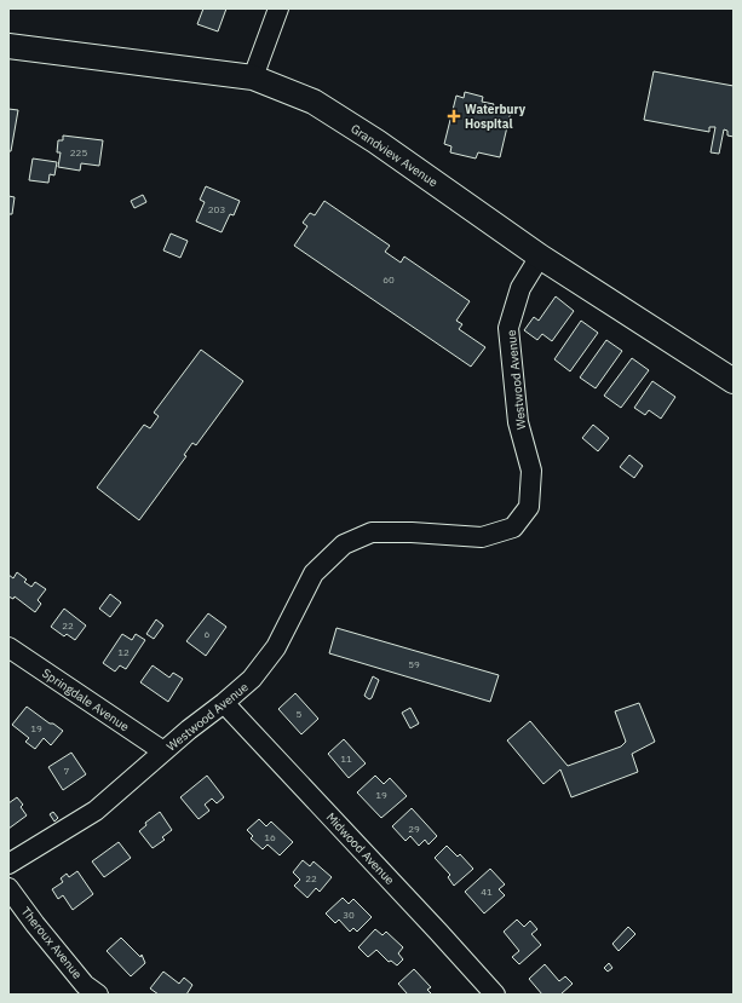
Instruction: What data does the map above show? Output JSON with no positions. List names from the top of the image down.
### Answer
{
  "streets": {
    "main road": ["Grandview Avenue"],
    "street": [
      "Westwood Avenue",
      "Springdale Avenue",
      "Midwood Avenue",
      "Theroux Avenue"
    ]
  },
  "crossings": [
    ["Grandview Avenue", "Westwood Avenue"],
    ["Westwood Avenue", "Springdale Avenue"],
    ["Westwood Avenue", "Midwood Avenue"]
  ],
  "places": {
    "health": ["Waterbury Hospital"]
  },
  "house_numbers": [
    "225",
    "203",
    "60",
    "22",
    "6",
    "12",
    "59",
    "5",
    "19",
    "11",
    "7",
    "19",
    "29",
    "16",
    "22",
    "41",
    "30"
  ]
}
